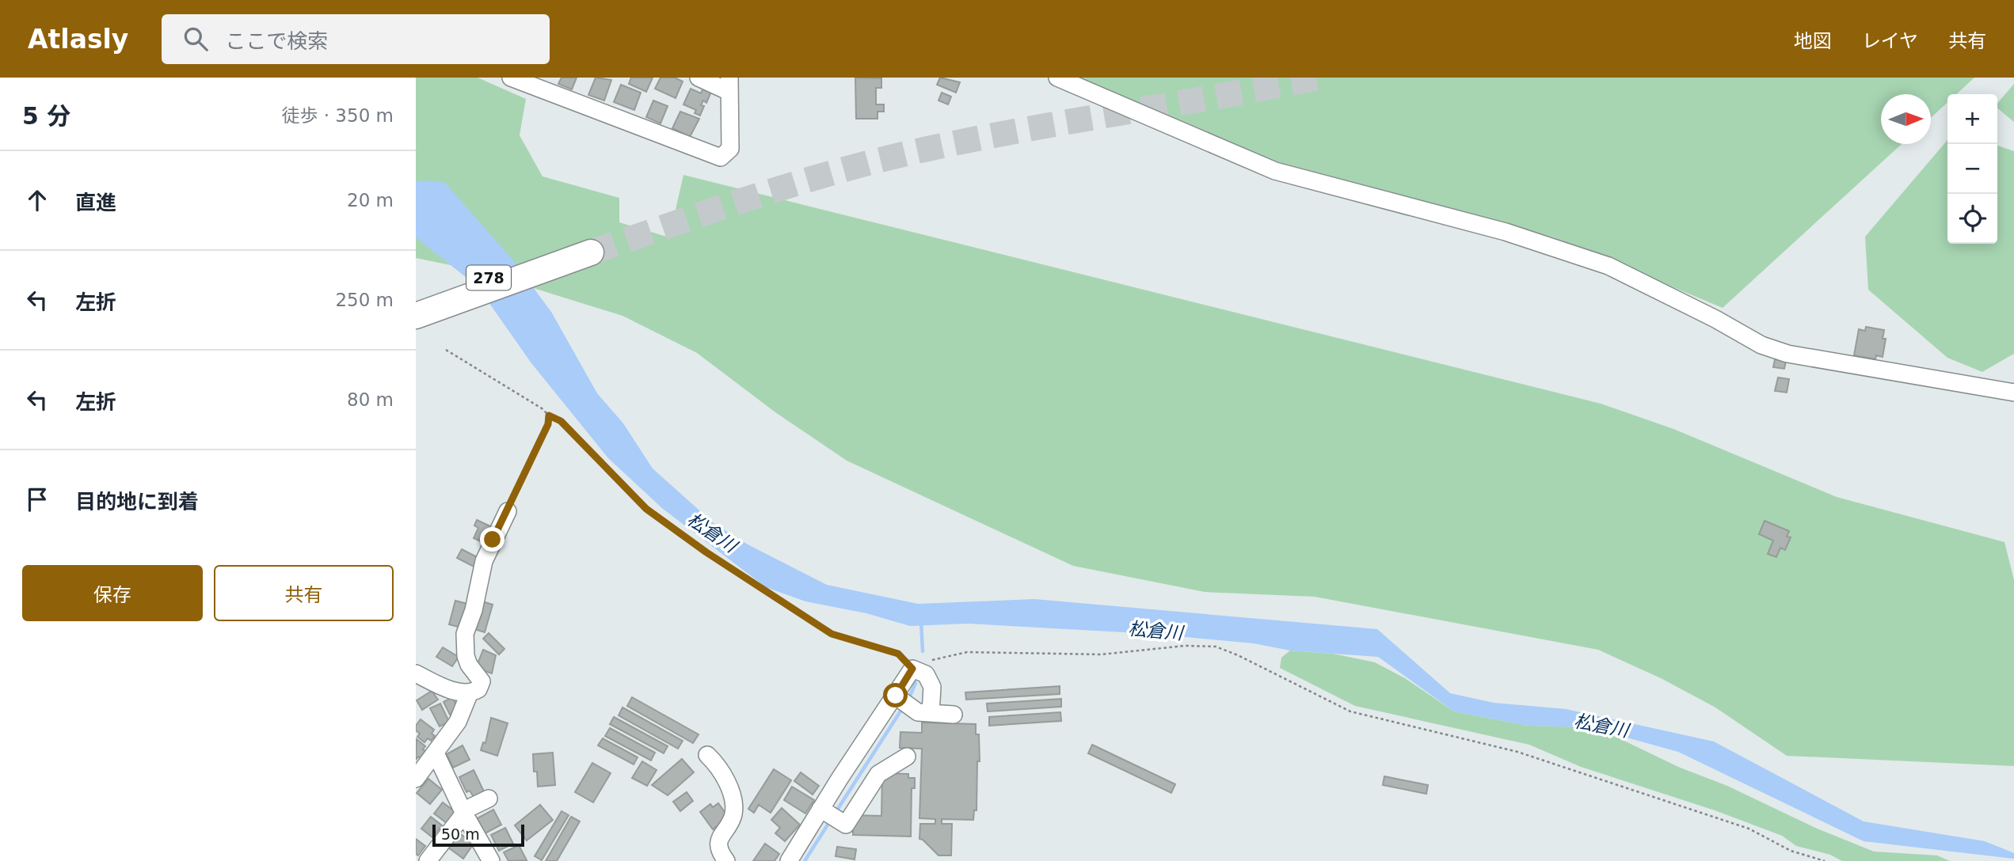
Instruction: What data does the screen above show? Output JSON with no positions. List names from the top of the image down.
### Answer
{
  "streets": {
    "highway": ["278"]
  },
  "water": ["松倉川"],
  "scale_bar": "50 m",
  "north": "right",
  "page": {
    "header": "Atlasly",
    "search": "ここで検索",
    "nav": ["地図", "レイヤ", "共有"],
    "heading": ["5 分", "徒歩 · 350 m"],
    "map_buttons": ["+", "−"],
    "list": [
      ["直進", "20 m"],
      ["左折", "250 m"],
      ["左折", "80 m"],
      "目的地に到着"
    ],
    "buttons": ["保存", "共有"],
    "scale": "50 m"
  }
}
